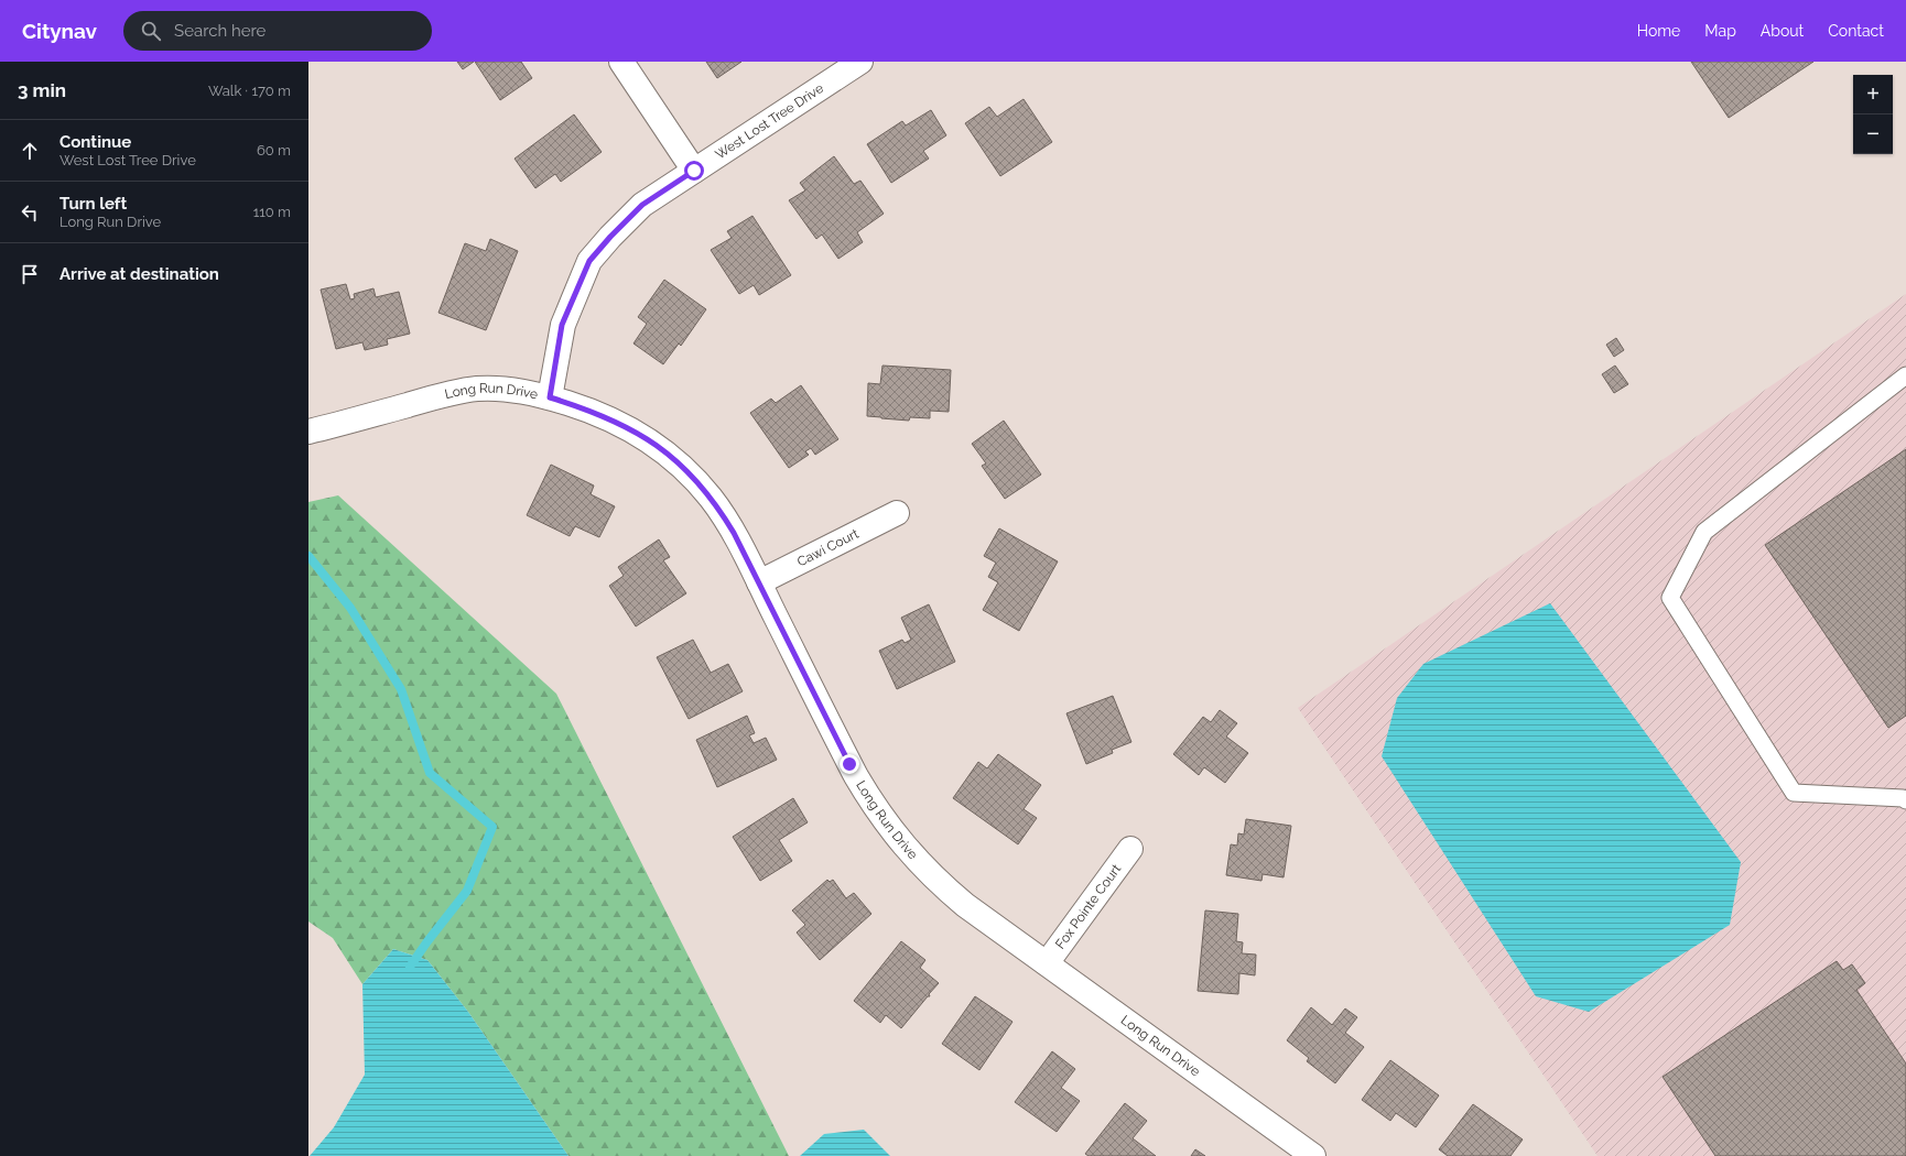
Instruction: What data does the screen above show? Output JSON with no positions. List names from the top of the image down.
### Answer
{
  "streets": {
    "street": [
      "West Lost Tree Drive",
      "Long Run Drive",
      "Cawi Court",
      "Fox Pointe Court"
    ]
  },
  "crossings": [
    ["West Lost Tree Drive", "Long Run Drive"],
    ["Long Run Drive", "Cawi Court"],
    ["Long Run Drive", "Fox Pointe Court"]
  ],
  "page": {
    "header": "Citynav",
    "search": "Search here",
    "nav": [
      "Home",
      "Map",
      "About",
      "Contact"
    ],
    "heading": ["3 min", "Walk · 170 m"],
    "map_buttons": ["+", "−"],
    "list": [
      ["Continue", "West Lost Tree Drive", "60 m"],
      ["Turn left", "Long Run Drive", "110 m"],
      "Arrive at destination"
    ]
  }
}
